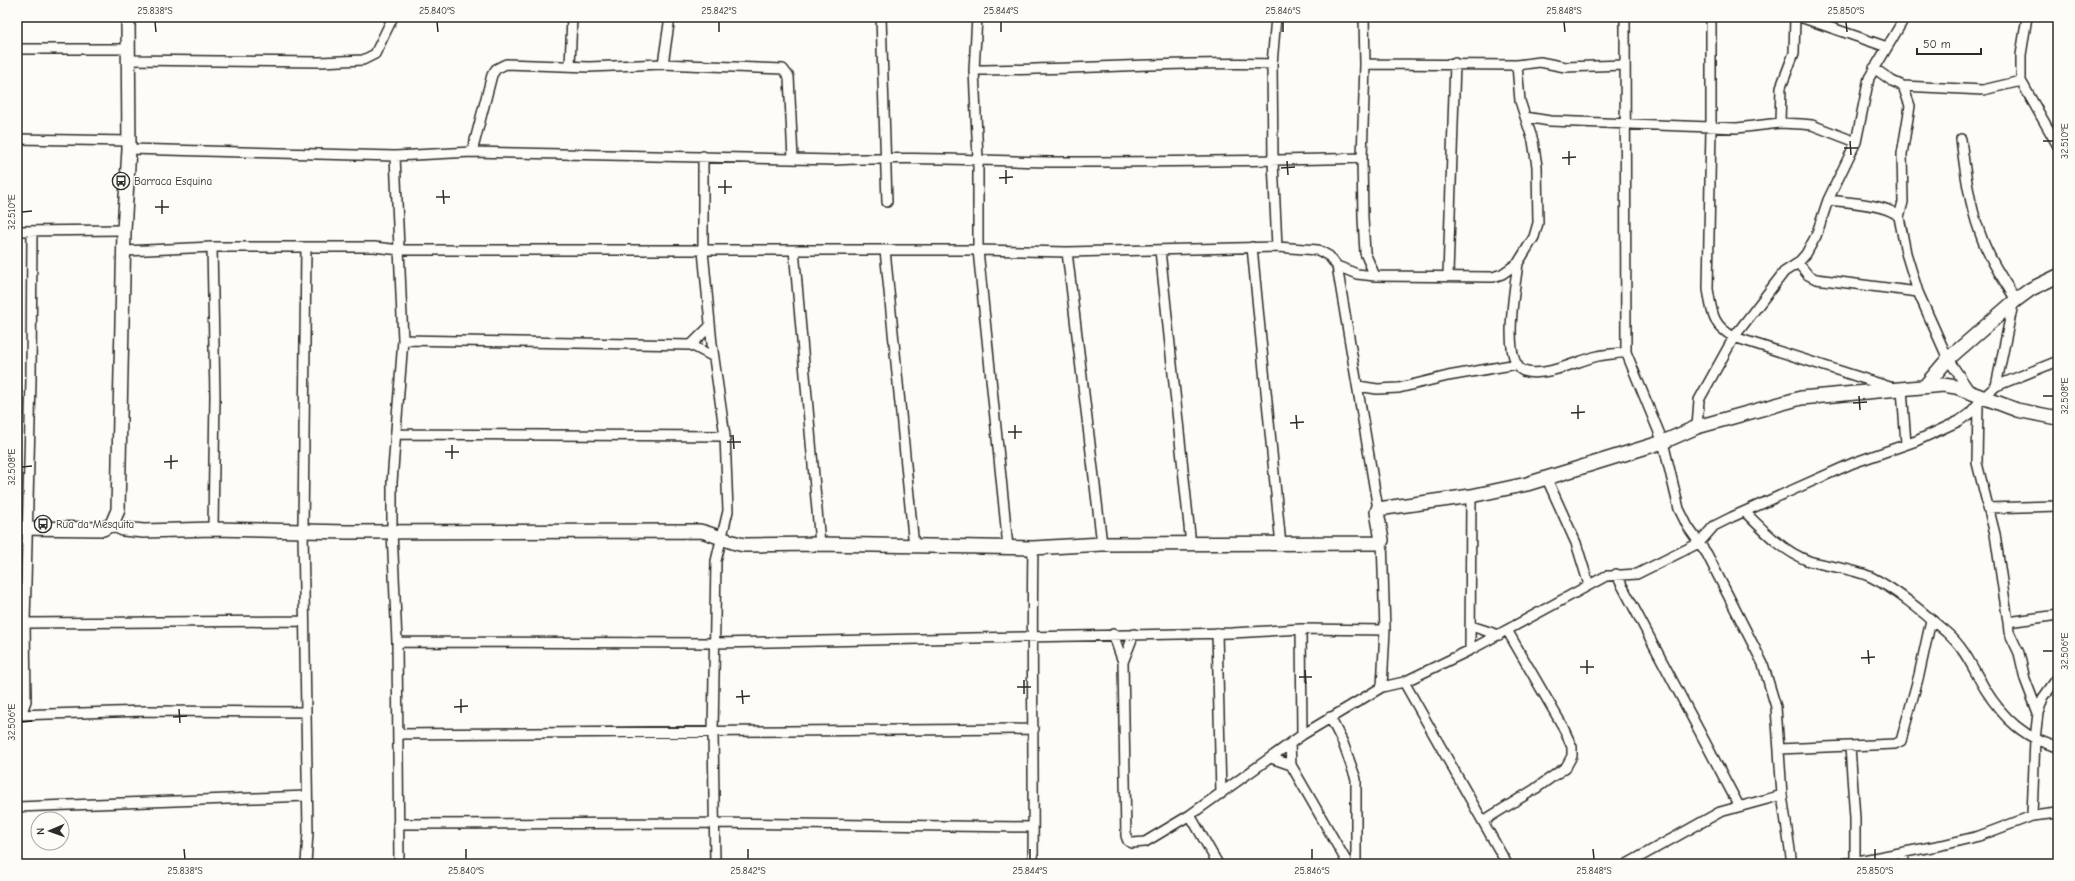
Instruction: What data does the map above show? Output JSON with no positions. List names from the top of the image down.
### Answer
{
  "places": {
    "bus stop": ["Barraca Esquina", "Rua da Mesquita"]
  },
  "scale_bar": "50 m",
  "north": "left",
  "coordinates": [
    "25.838°S",
    "25.840°S",
    "25.842°S",
    "25.844°S",
    "25.846°S",
    "25.848°S",
    "25.850°S",
    "32.510°E",
    "32.508°E",
    "32.506°E"
  ]
}
